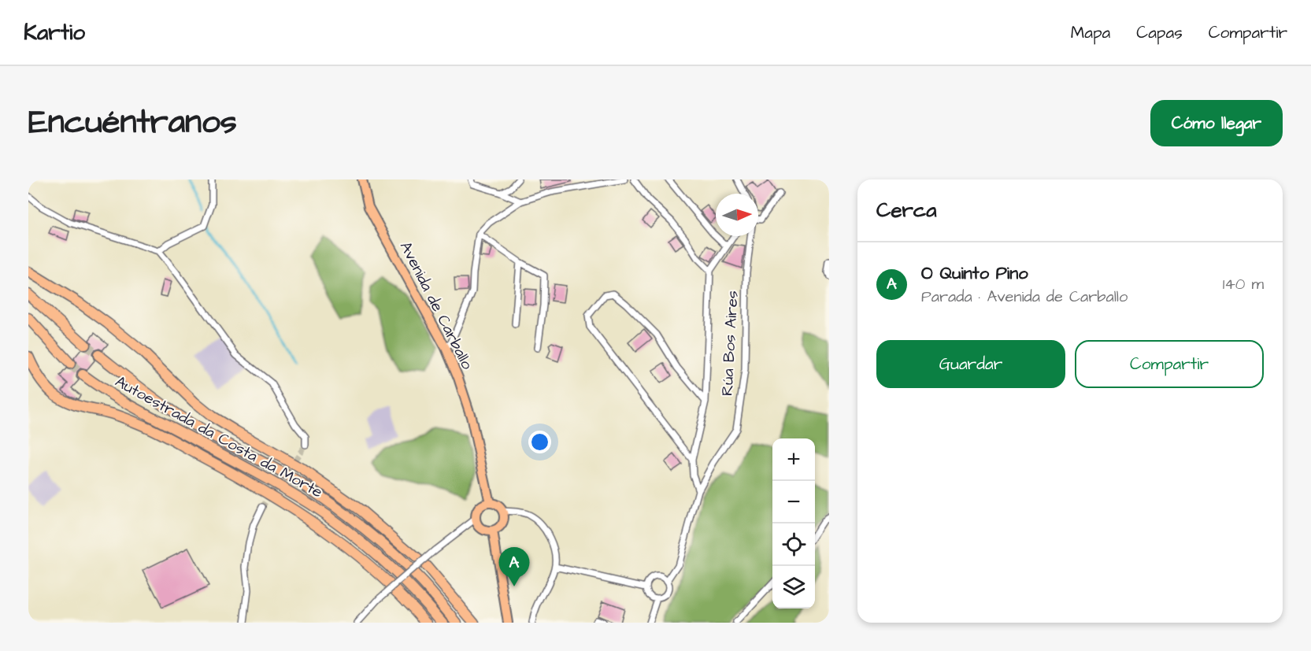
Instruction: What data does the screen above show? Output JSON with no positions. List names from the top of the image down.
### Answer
{
  "streets": {
    "highway": ["Autoestrada da Costa da Morte"],
    "main road": ["Avenida de Carballo"],
    "street": ["Rúa Bos Aires"]
  },
  "north": "right",
  "page": {
    "header": "Kartio",
    "nav": ["Mapa", "Capas", "Compartir"],
    "title": "Encuéntranos",
    "buttons": [
      "Cómo llegar",
      ["Guardar", "Compartir"]
    ],
    "heading": "Cerca",
    "list": [
      {
        "mark": "A",
        "name": "O Quinto Pino",
        "note": "Parada · Avenida de Carballo",
        "value": "140 m"
      }
    ],
    "map_buttons": ["+", "−"],
    "pins": "A"
  }
}
